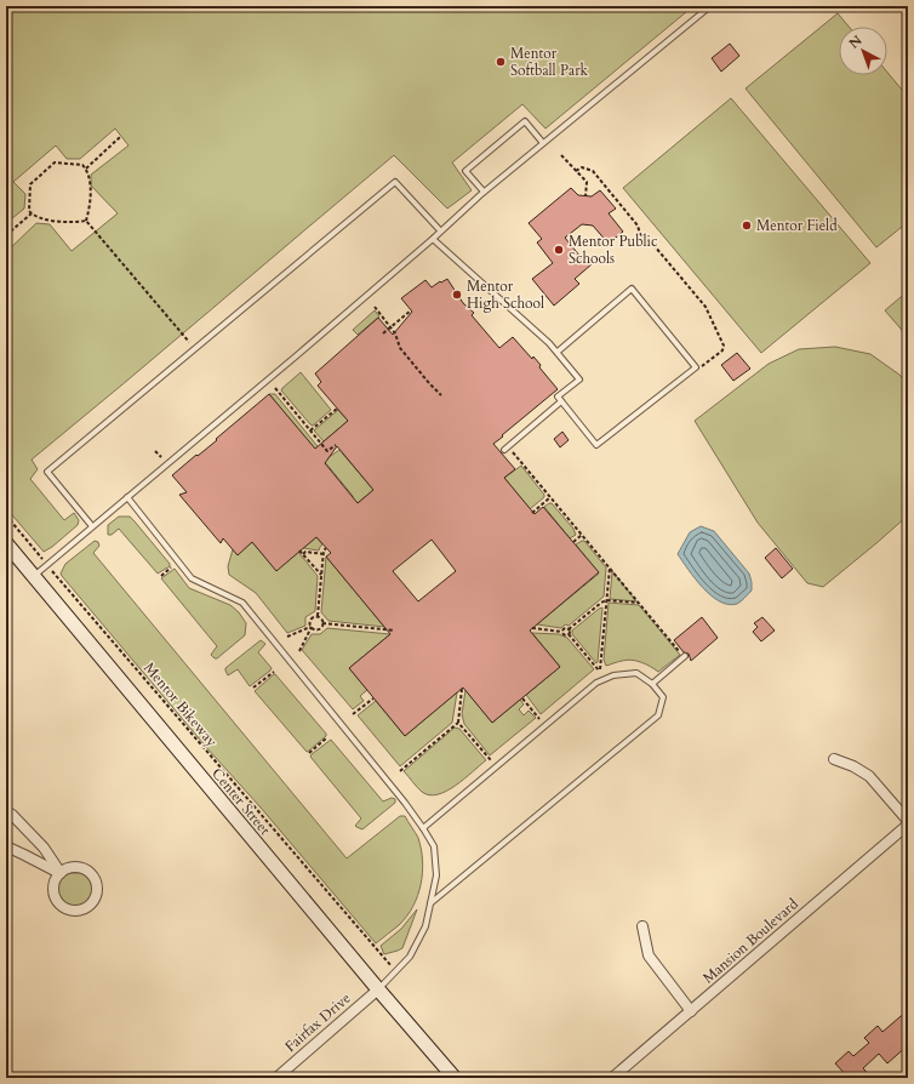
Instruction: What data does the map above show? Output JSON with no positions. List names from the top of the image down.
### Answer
{
  "streets": {
    "main road": ["Center Street"],
    "street": ["Mansion Boulevard", "Fairfax Drive"],
    "path": ["Mentor Bikeway"]
  },
  "crossings": [
    ["Center Street", "Fairfax Drive"]
  ],
  "places": [
    "Mentor Softball Park",
    "Mentor Field",
    "Mentor Public Schools",
    "Mentor High School"
  ],
  "north": "top left"
}
